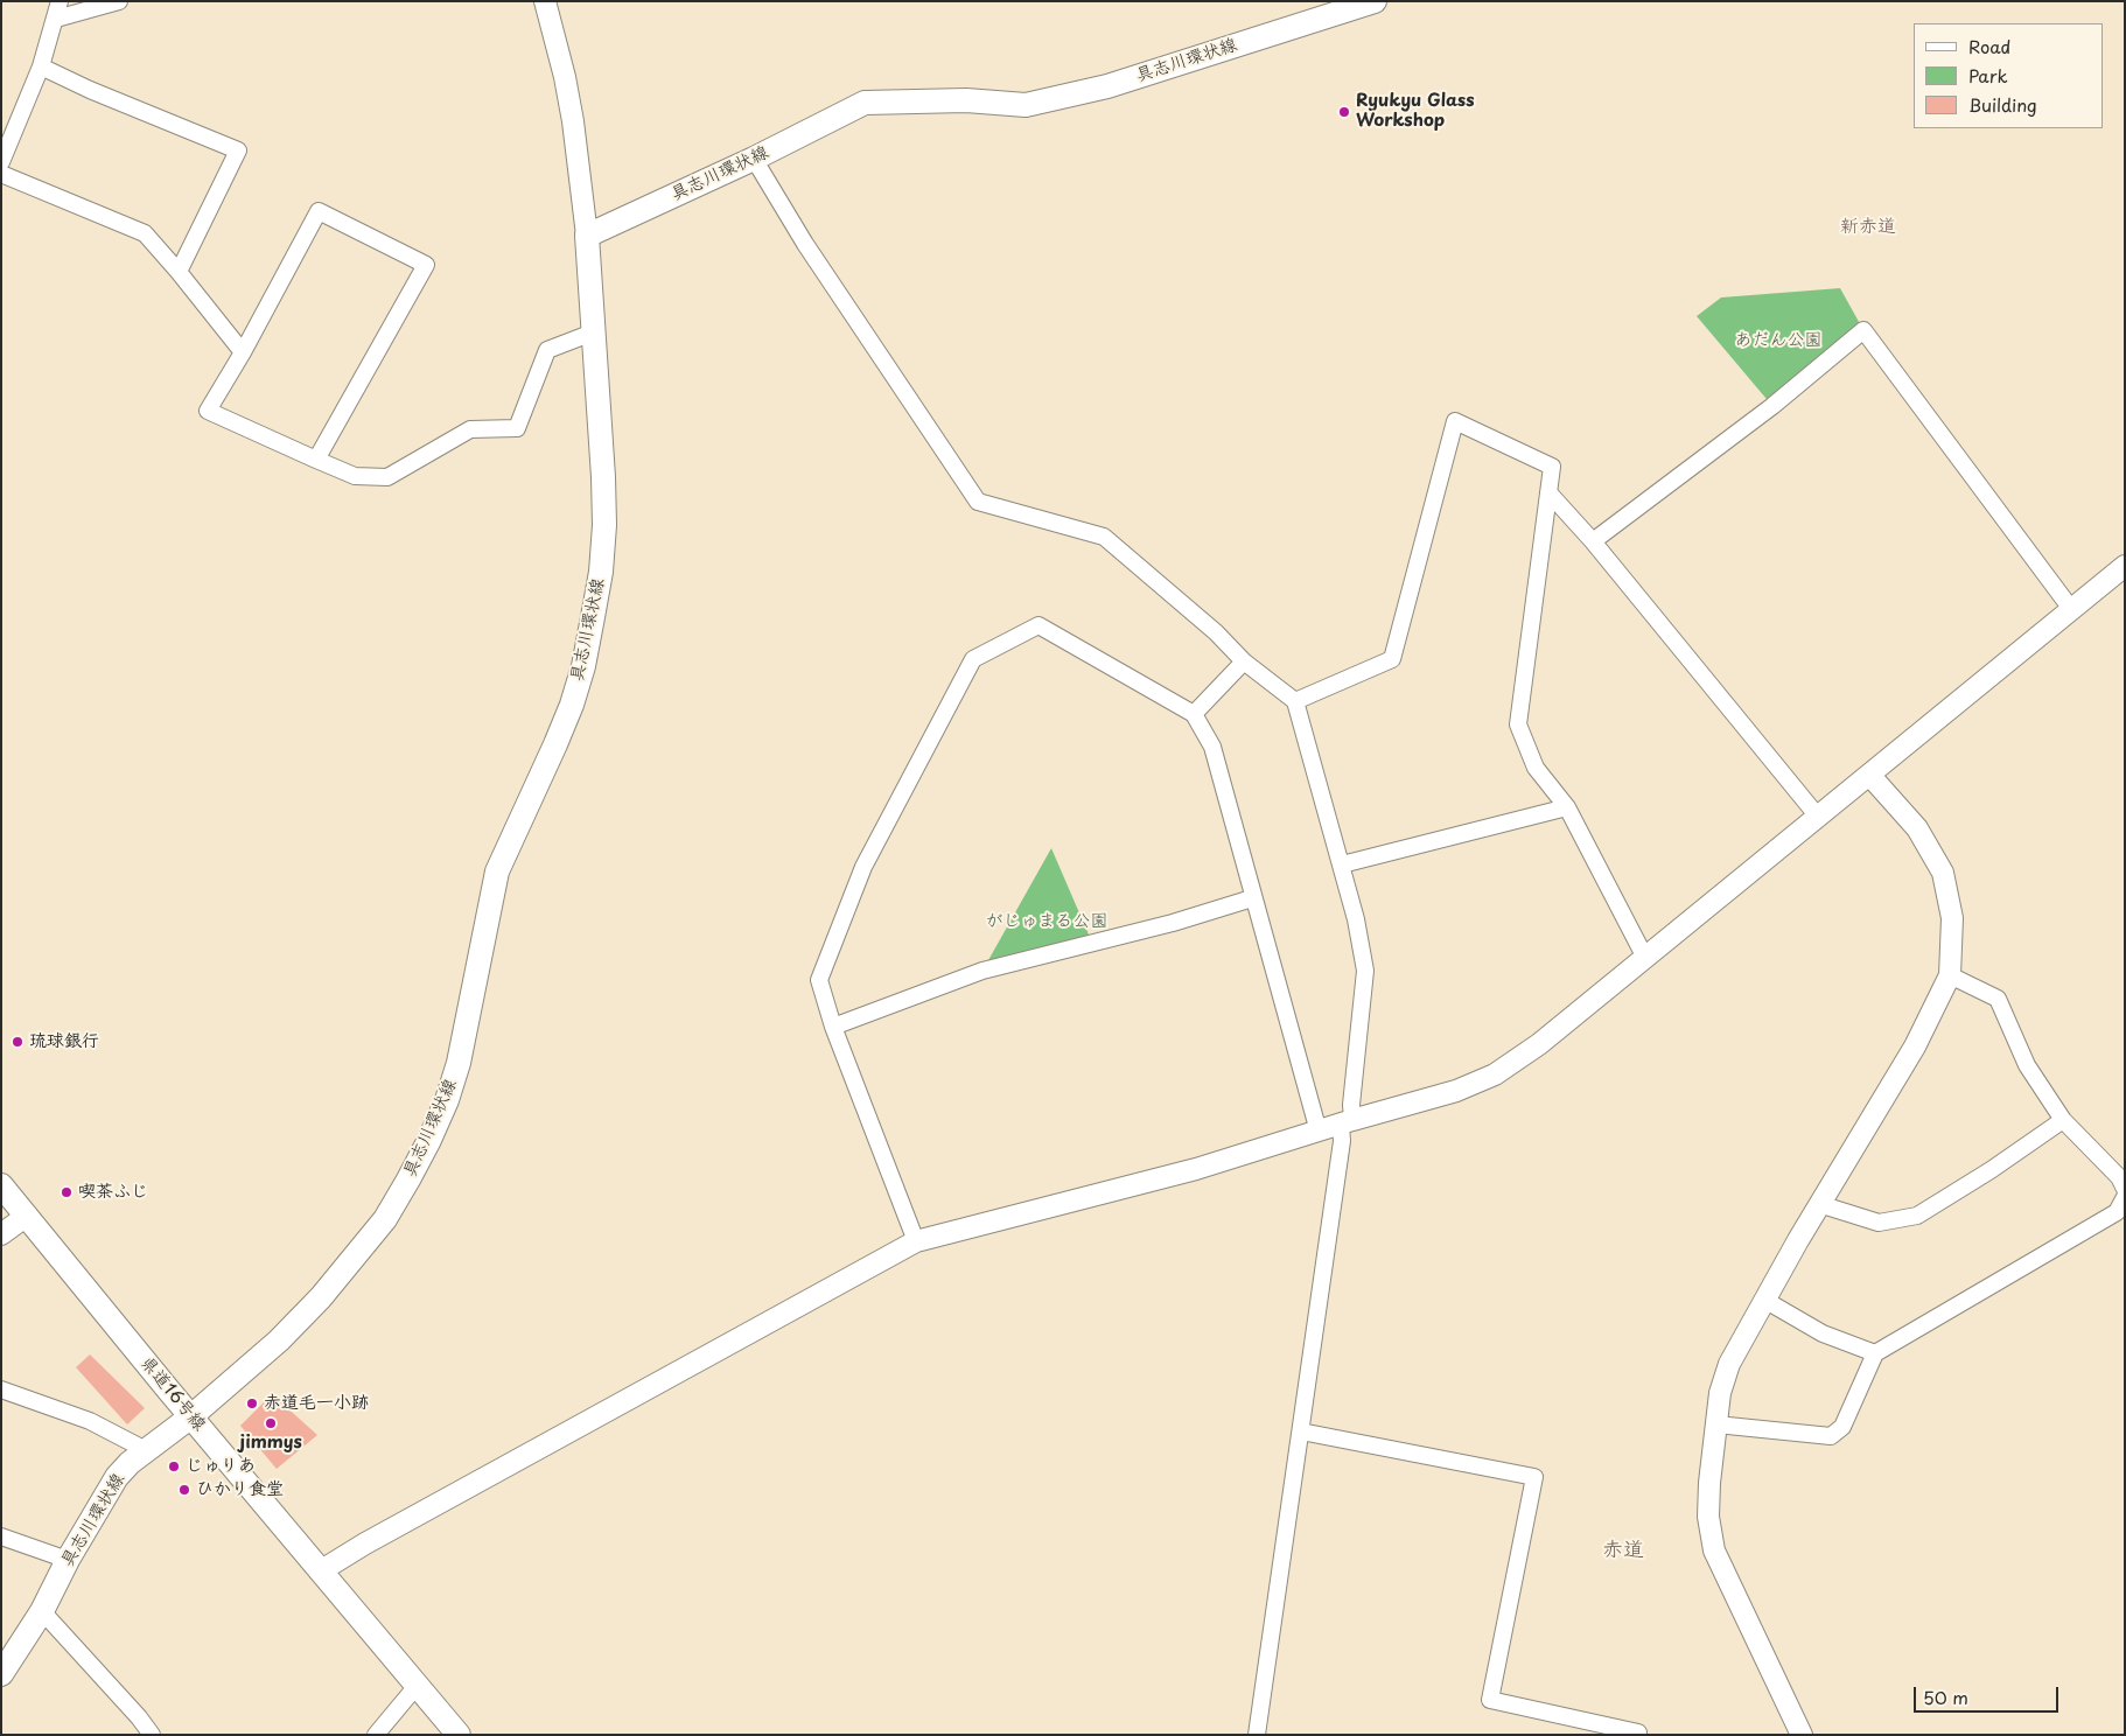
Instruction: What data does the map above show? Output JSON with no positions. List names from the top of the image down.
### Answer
{
  "streets": {
    "main road": ["具志川環状線", "県道16号線"]
  },
  "crossings": [
    ["具志川環状線", "県道16号線"]
  ],
  "districts": ["新赤道", "赤道"],
  "parks": ["あだん公園", "がじゅまる公園"],
  "places": [
    "Ryukyu Glass Workshop",
    "琉球銀行",
    "喫茶ふじ",
    "赤道毛一小跡",
    "jimmys",
    "じゅりあ",
    "ひかり食堂"
  ],
  "legend": ["Road", "Park", "Building"],
  "scale_bar": "50 m"
}
